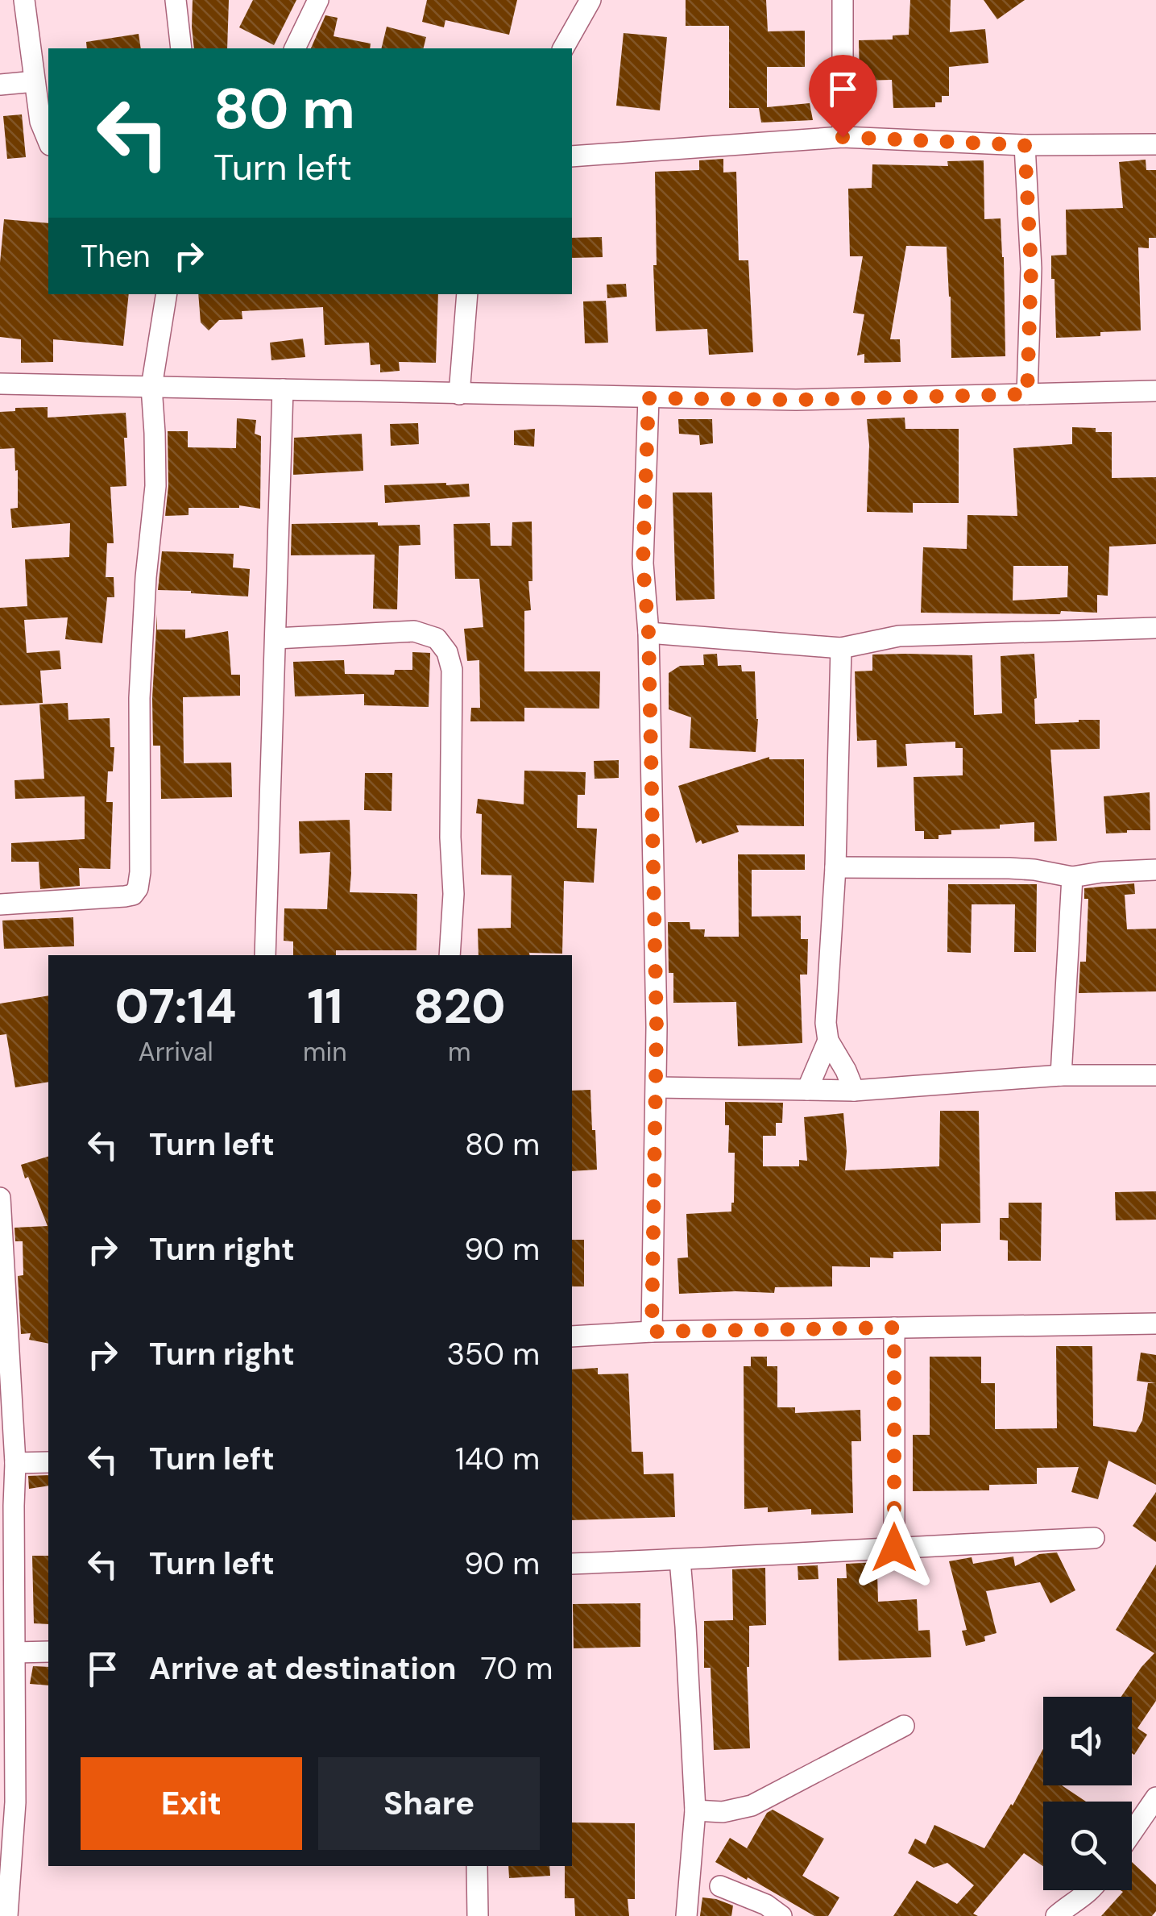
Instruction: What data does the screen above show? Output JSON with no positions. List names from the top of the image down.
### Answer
{
  "page": {
    "turn": ["80 m", "Turn left"],
    "then": "Then",
    "eta": [
      "07:14",
      "Arrival",
      "11",
      "min",
      "820",
      "m"
    ],
    "list": [
      {
        "name": "Turn left",
        "value": "80 m"
      },
      {
        "name": "Turn right",
        "value": "90 m"
      },
      {
        "name": "Turn right",
        "value": "350 m"
      },
      {
        "name": "Turn left",
        "value": "140 m"
      },
      {
        "name": "Turn left",
        "value": "90 m"
      },
      {
        "name": "Arrive at destination",
        "value": "70 m"
      }
    ],
    "buttons": ["Exit", "Share"]
  }
}
